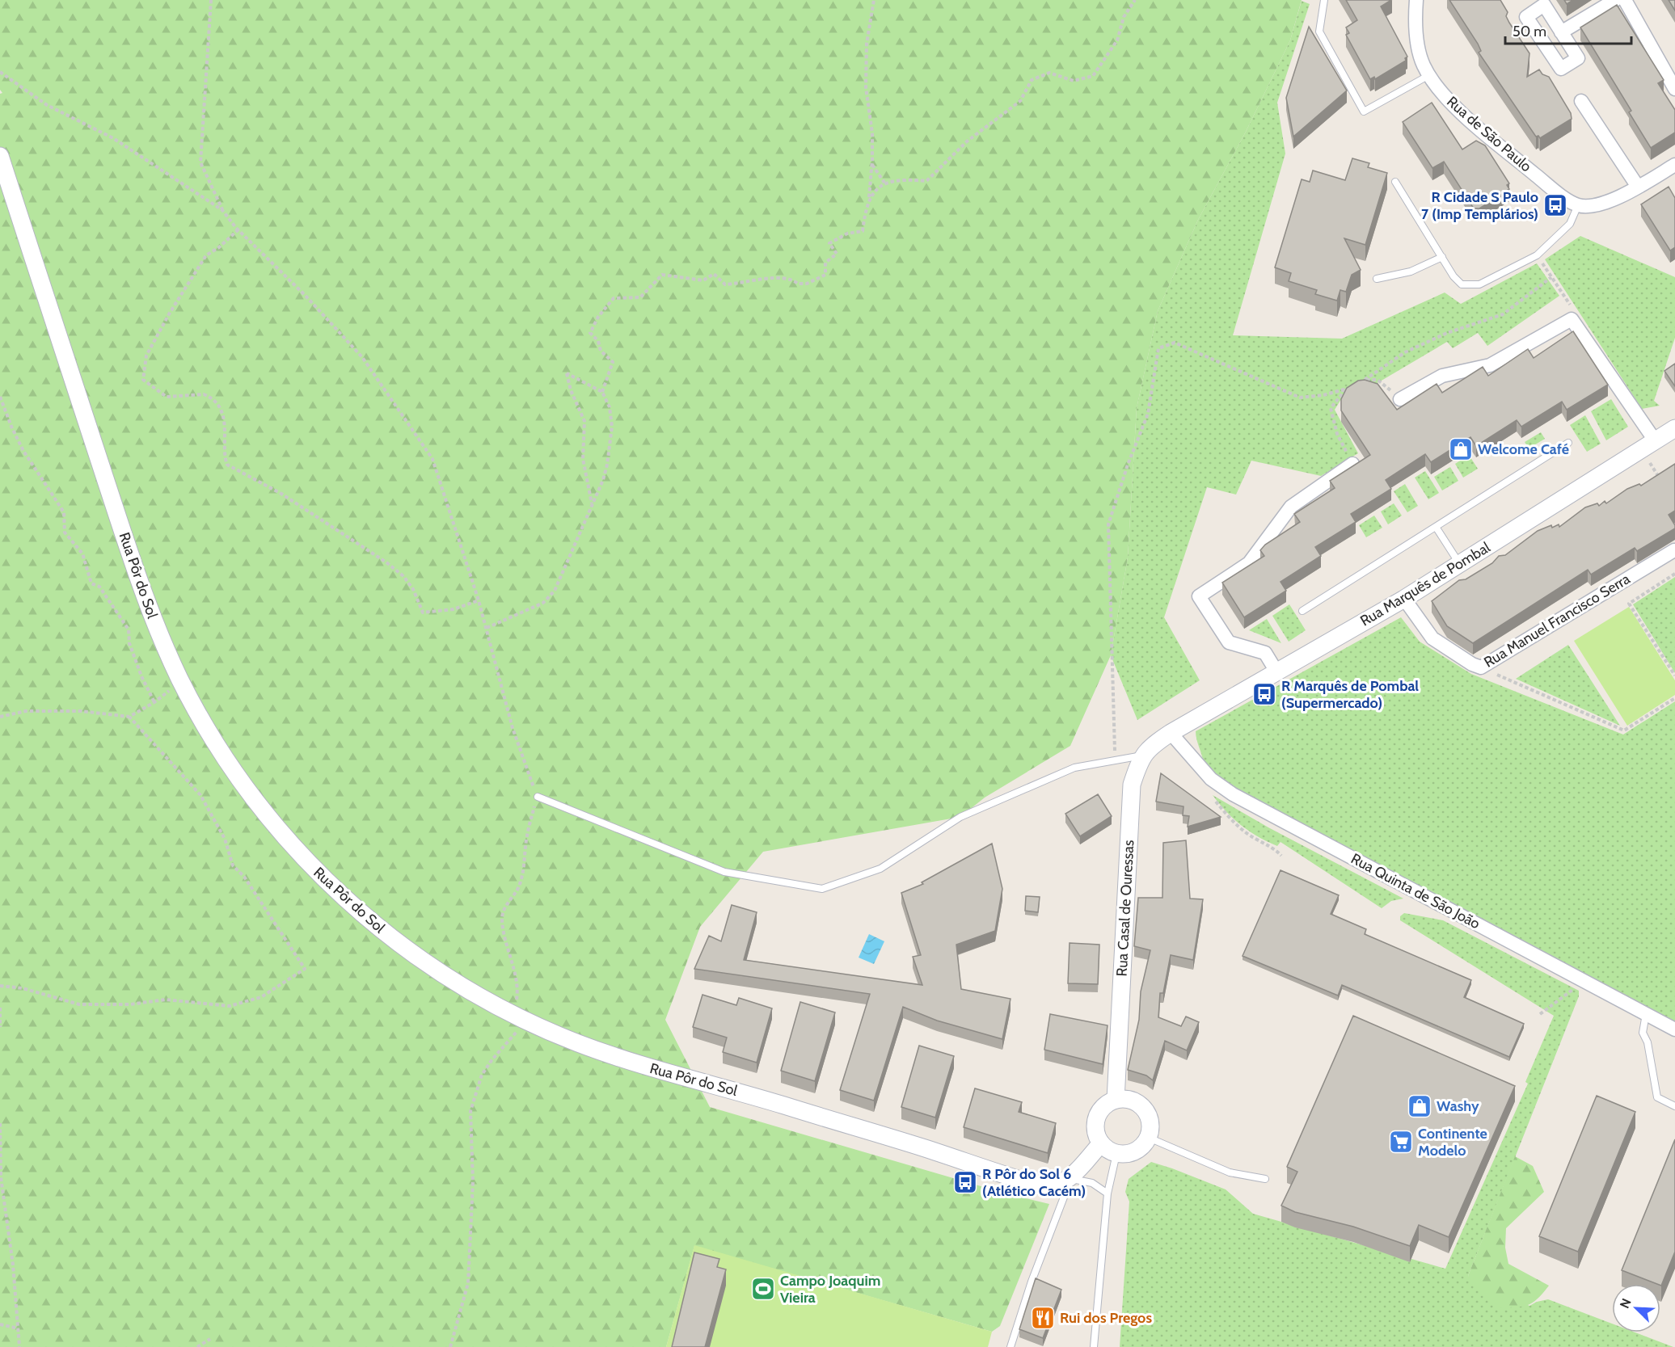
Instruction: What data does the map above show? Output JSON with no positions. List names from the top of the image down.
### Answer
{
  "streets": {
    "street": [
      "Rua de São Paulo",
      "Rua Pôr do Sol",
      "Rua Marquês de Pombal",
      "Rua Manuel Francisco Serra",
      "Rua Quinta de São João",
      "Rua Casal de Ouressas"
    ]
  },
  "crossings": [
    ["Rua Marquês de Pombal", "Rua Manuel Francisco Serra"],
    ["Rua Marquês de Pombal", "Rua Quinta de São João"],
    ["Rua Marquês de Pombal", "Rua Casal de Ouressas"],
    ["Rua Quinta de São João", "Rua Casal de Ouressas"]
  ],
  "places": {
    "bus stop": ["R Cidade S Paulo 7 (Imp Templários)", "R Marquês de Pombal (Supermercado)", "R Pôr do Sol 6 (Atlético Cacém)"],
    "shop": ["Welcome Café", "Washy"],
    "supermarket": ["Continente Modelo"],
    "sports": ["Campo Joaquim Vieira"],
    "restaurant": ["Rui dos Pregos"]
  },
  "scale_bar": "50 m",
  "north": "top left"
}
